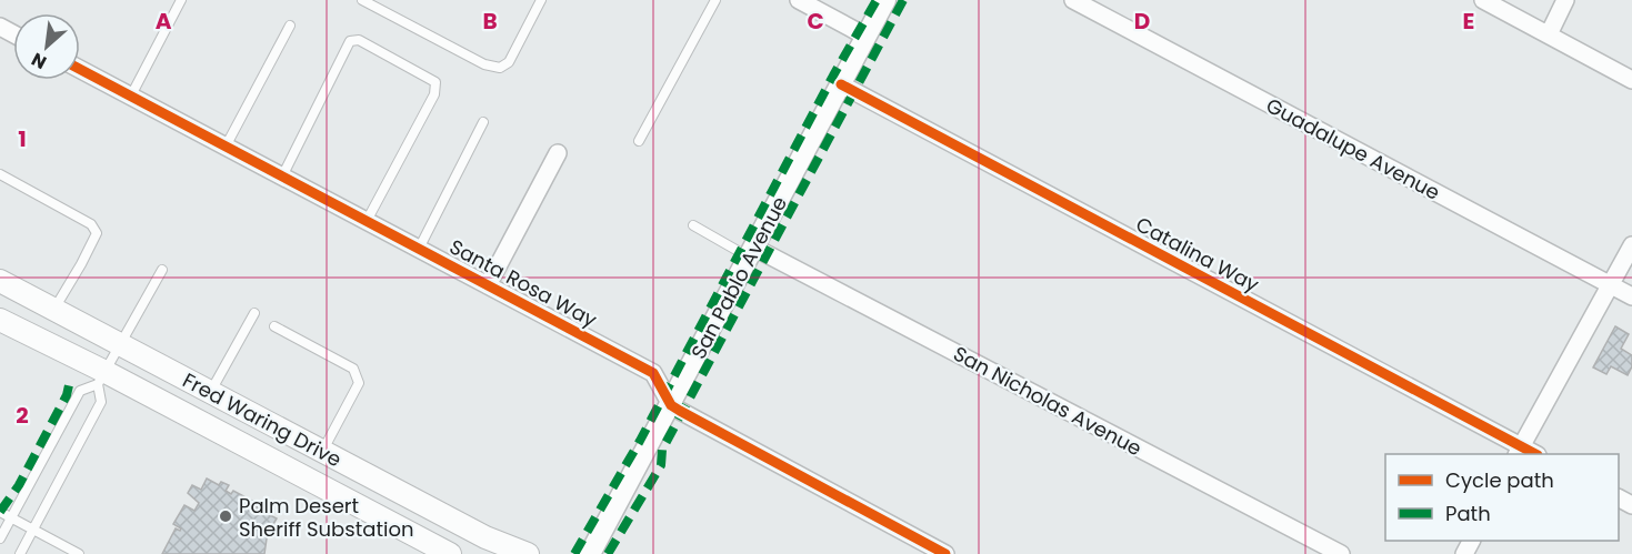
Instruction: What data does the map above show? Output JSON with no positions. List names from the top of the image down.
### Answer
{
  "streets": {
    "main road": ["Fred Waring Drive"],
    "street": [
      "Guadalupe Avenue",
      "Catalina Way",
      "San Pablo Avenue",
      "Santa Rosa Way",
      "San Nicholas Avenue"
    ]
  },
  "crossings": [
    ["Catalina Way", "San Pablo Avenue"],
    ["San Pablo Avenue", "Santa Rosa Way"],
    ["San Pablo Avenue", "San Nicholas Avenue"]
  ],
  "places": ["Palm Desert Sheriff Substation"],
  "legend": ["Cycle path", "Path"],
  "north": "bottom left",
  "grid": {
    "columns": [
      "A",
      "B",
      "C",
      "D",
      "E"
    ],
    "rows": ["1", "2"]
  }
}
